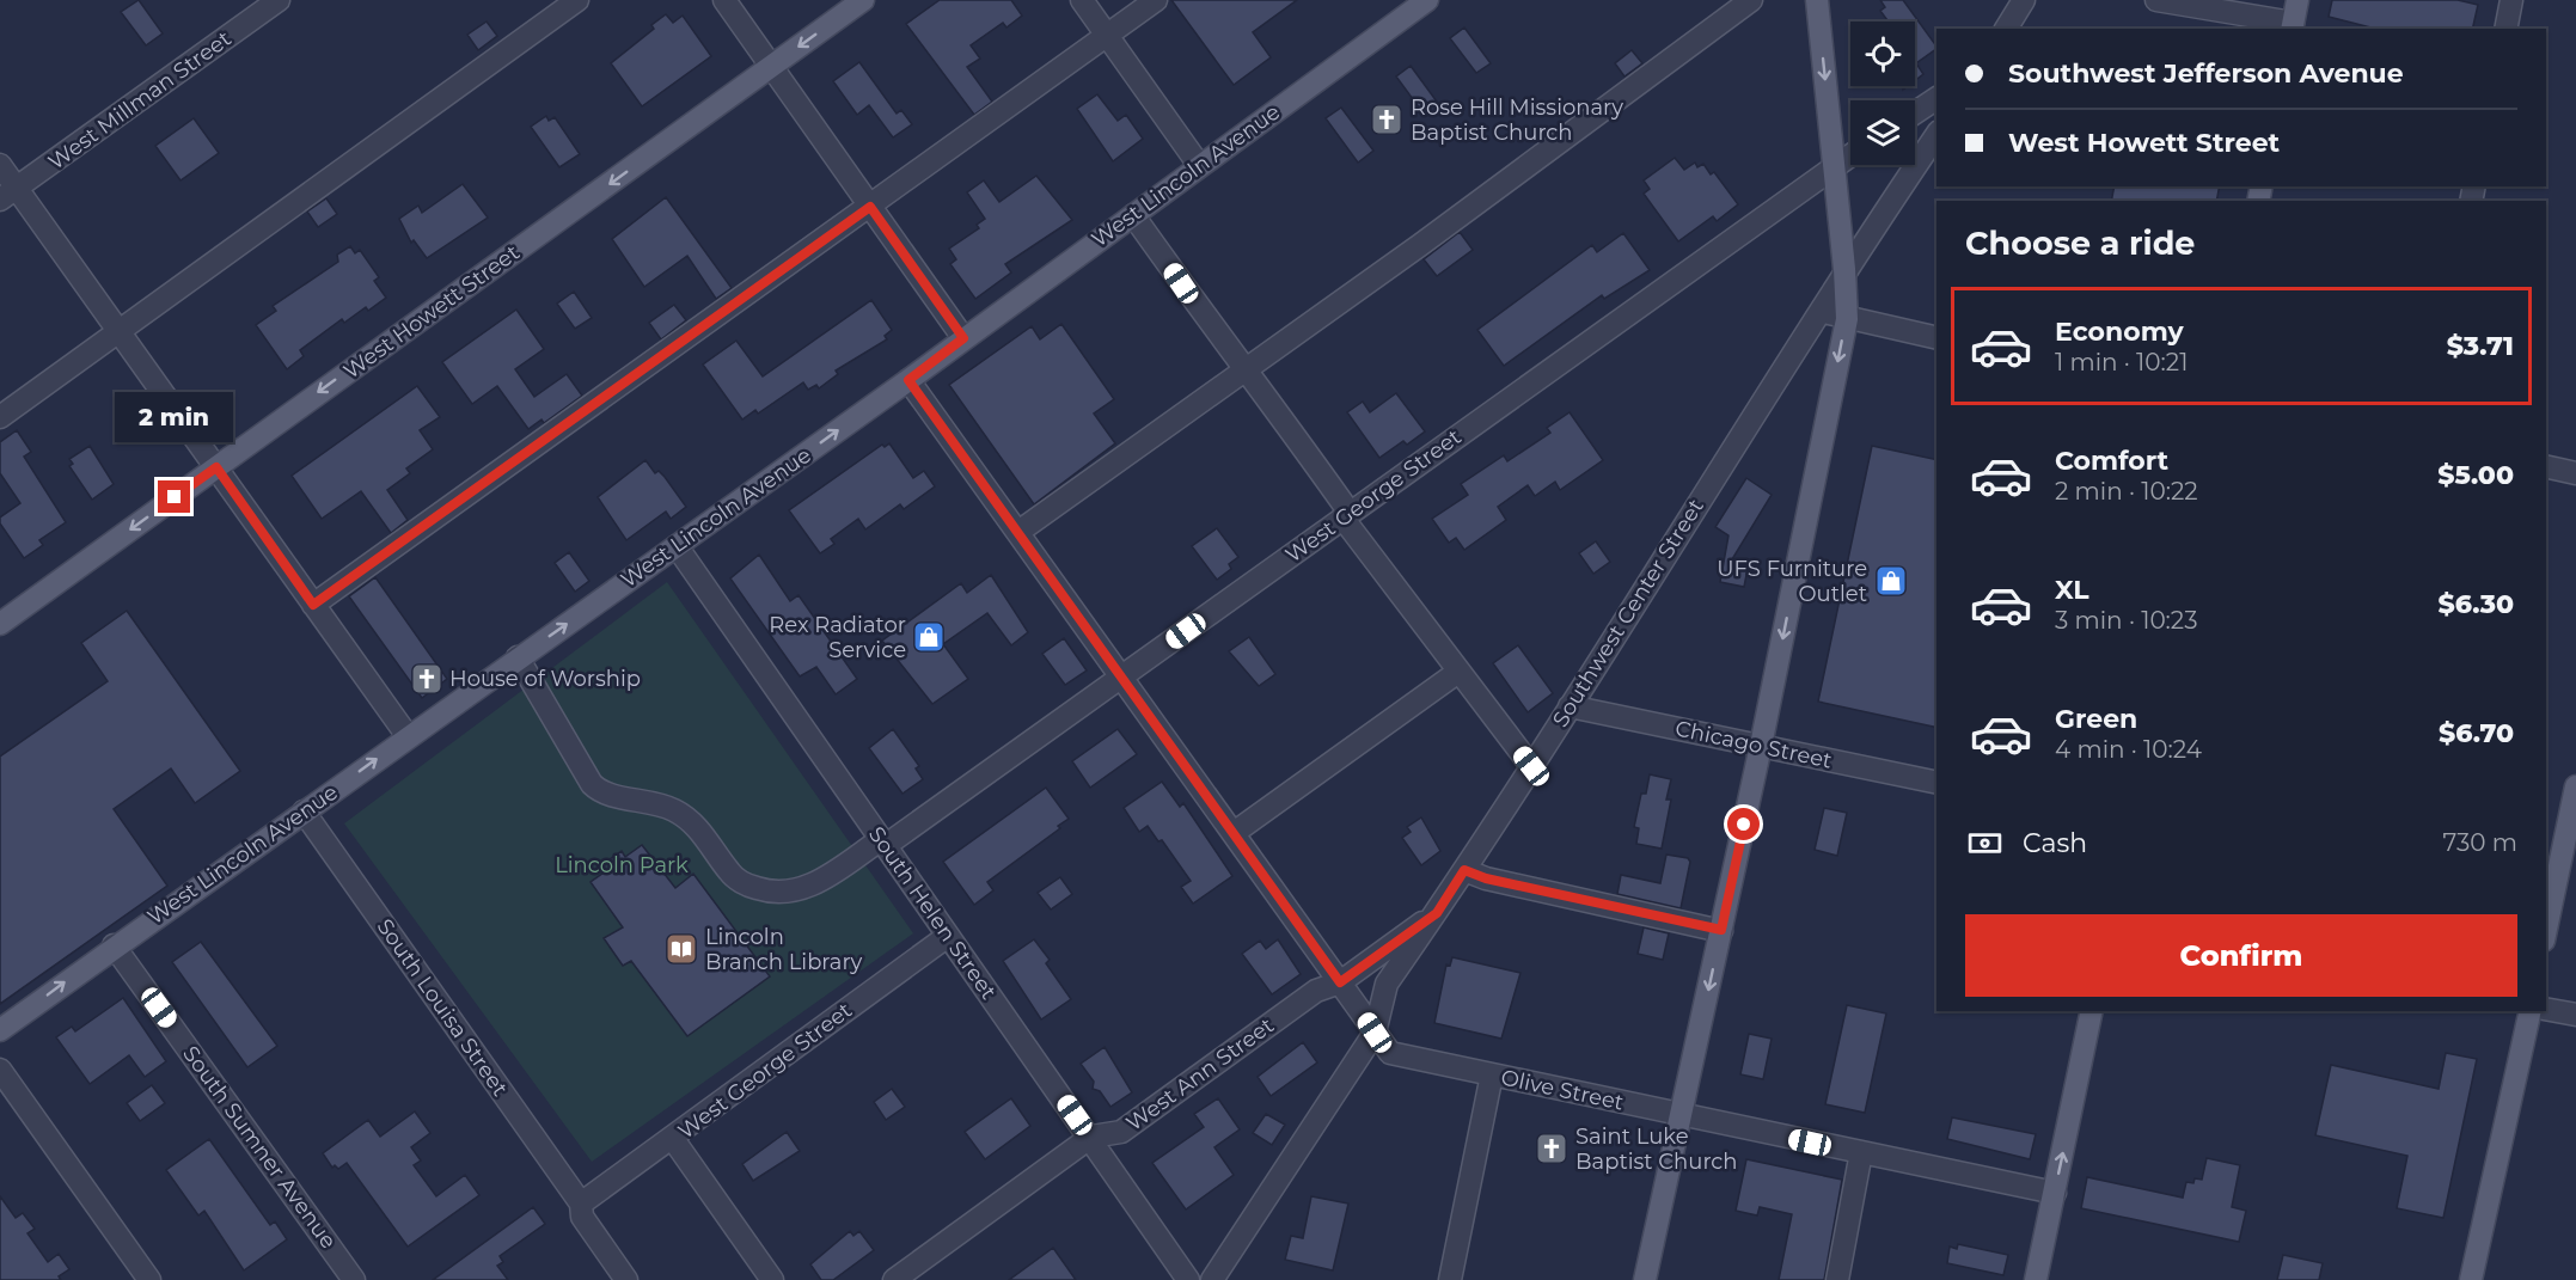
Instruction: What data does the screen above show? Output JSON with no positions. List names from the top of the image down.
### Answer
{
  "streets": {
    "main road": ["West Lincoln Avenue", "West Howett Street"],
    "street": [
      "West Millman Street",
      "West George Street",
      "Southwest Center Street",
      "Chicago Street",
      "South Helen Street",
      "South Louisa Street",
      "West Ann Street",
      "Olive Street",
      "South Sumner Avenue"
    ]
  },
  "crossings": [
    ["West Lincoln Avenue", "West George Street"],
    ["West Lincoln Avenue", "South Helen Street"],
    ["West Lincoln Avenue", "South Louisa Street"],
    ["West Lincoln Avenue", "Olive Street"],
    ["West Lincoln Avenue", "South Sumner Avenue"],
    ["West George Street", "South Helen Street"],
    ["West George Street", "South Louisa Street"],
    ["West George Street", "Olive Street"],
    ["Southwest Center Street", "Chicago Street"],
    ["Southwest Center Street", "West Ann Street"],
    ["Southwest Center Street", "Olive Street"],
    ["South Helen Street", "West Ann Street"],
    ["West Ann Street", "Olive Street"]
  ],
  "one_way": ["West Lincoln Avenue", "West Howett Street"],
  "parks": ["Lincoln Park"],
  "places": {
    "church": ["Rose Hill Missionary Baptist Church", "House of Worship", "Saint Luke Baptist Church"],
    "shop": ["UFS Furniture Outlet", "Rex Radiator Service"],
    "library": ["Lincoln Branch Library"]
  },
  "page": {
    "banner": ["Southwest Jefferson Avenue", "West Howett Street"],
    "heading": "Choose a ride",
    "list": [
      {
        "name": "Economy",
        "note": "1 min · 10:21",
        "value": "$3.71"
      },
      {
        "name": "Comfort",
        "note": "2 min · 10:22",
        "value": "$5.00"
      },
      {
        "name": "XL",
        "note": "3 min · 10:23",
        "value": "$6.30"
      },
      {
        "name": "Green",
        "note": "4 min · 10:24",
        "value": "$6.70"
      }
    ],
    "bubble": "2 min",
    "pay": ["Cash", "730 m"],
    "buttons": "Confirm"
  }
}
